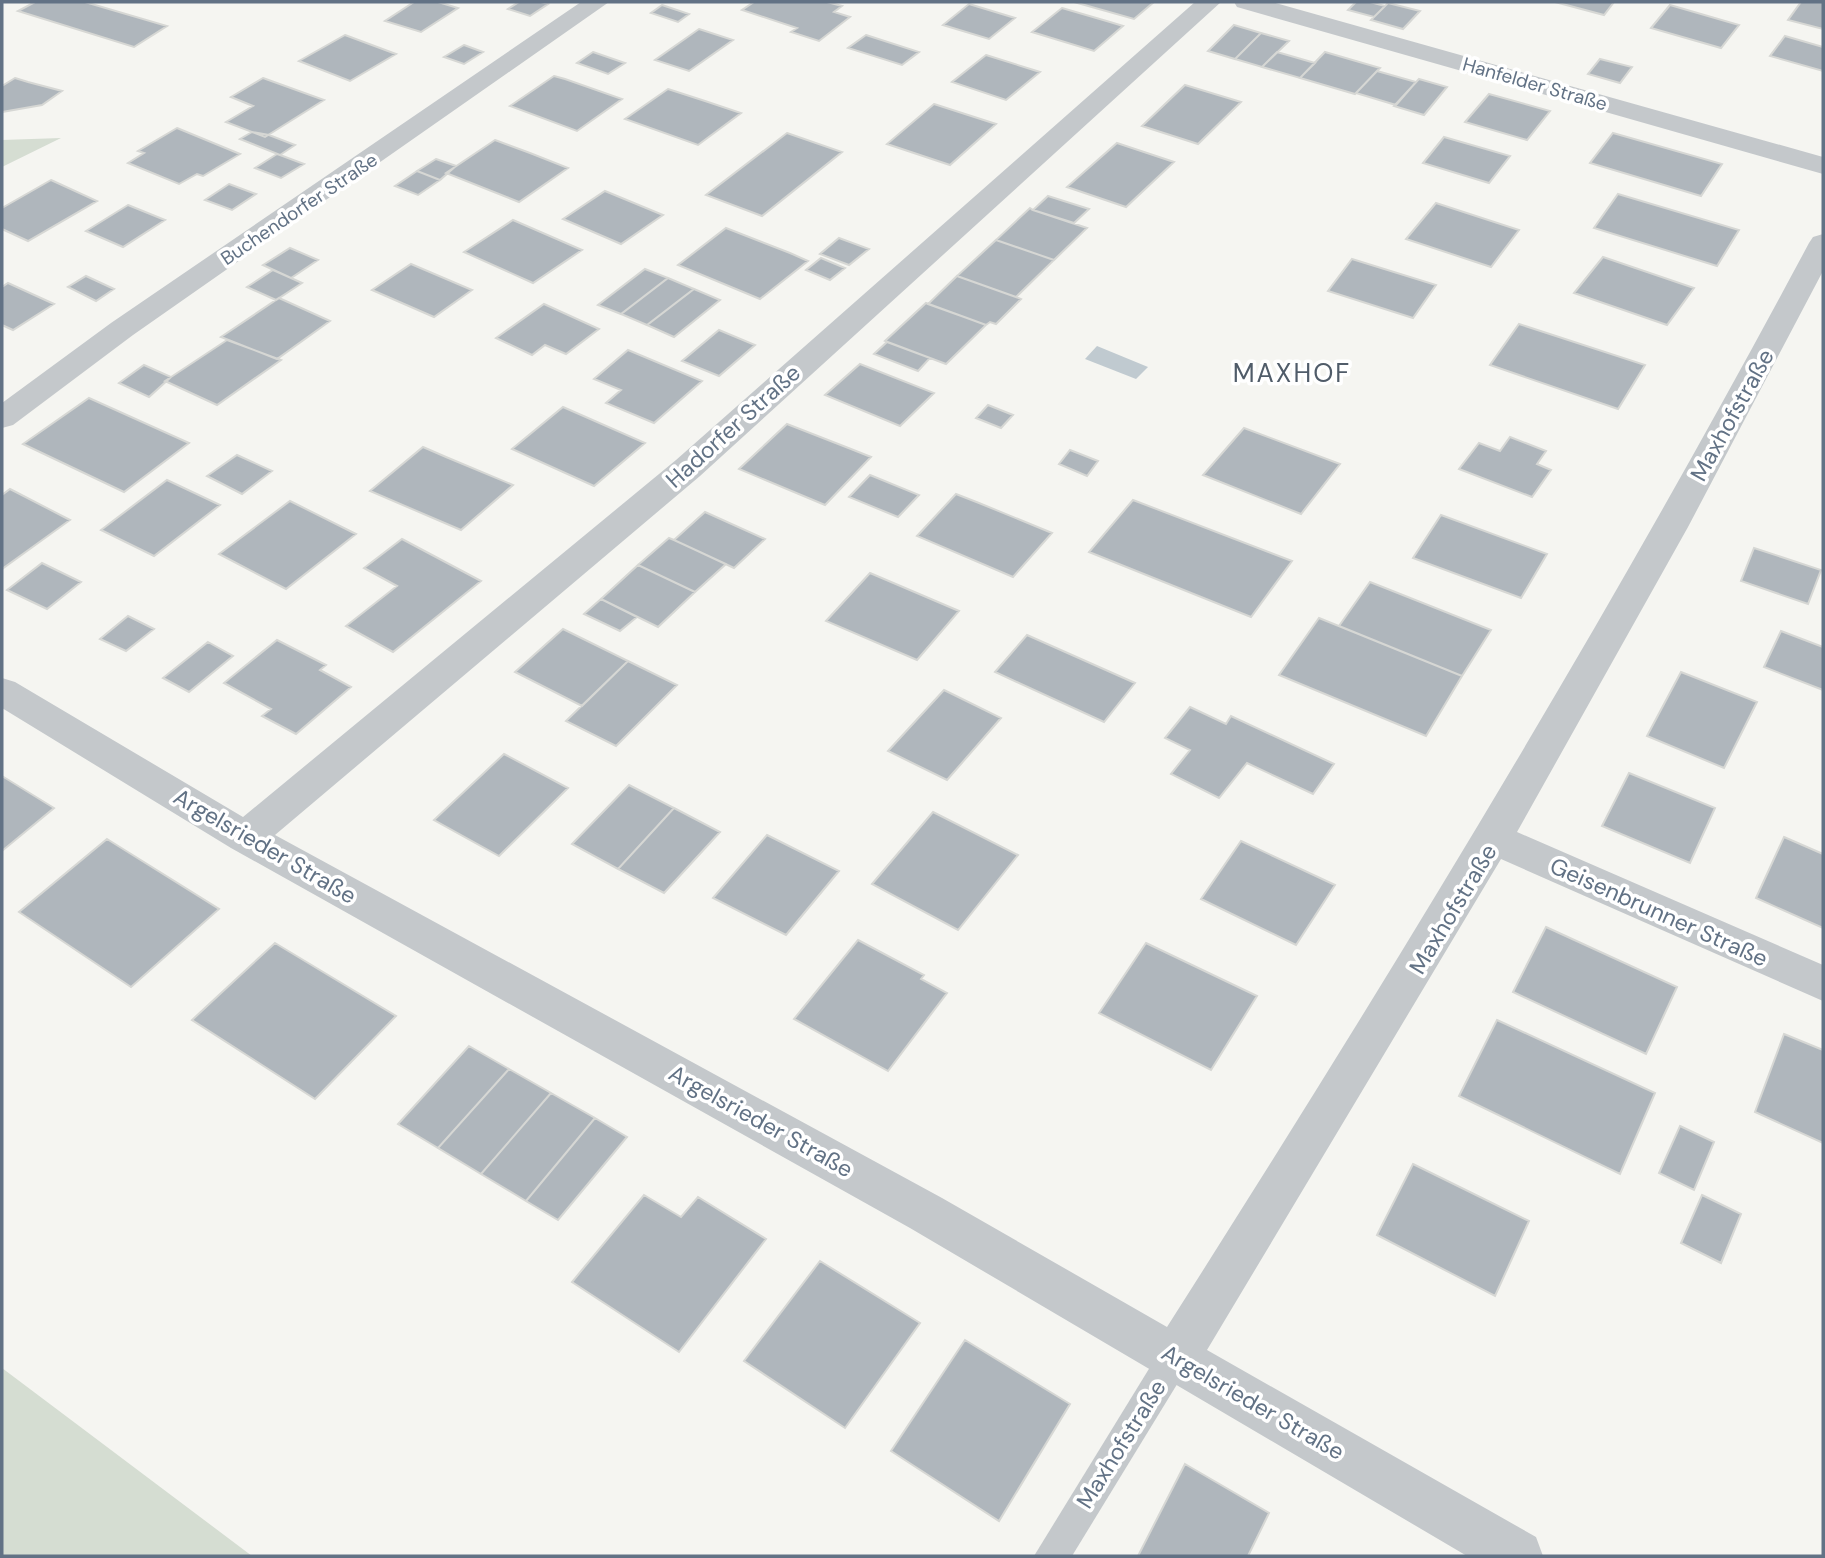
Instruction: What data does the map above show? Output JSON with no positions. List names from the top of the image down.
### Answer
{
  "streets": {
    "street": [
      "Hanfelder Straße",
      "Buchendorfer Straße",
      "Maxhofstraße",
      "Hadorfer Straße",
      "Argelsrieder Straße",
      "Geisenbrunner Straße"
    ]
  },
  "crossings": [
    ["Maxhofstraße", "Argelsrieder Straße"],
    ["Maxhofstraße", "Geisenbrunner Straße"],
    ["Hadorfer Straße", "Argelsrieder Straße"]
  ],
  "districts": ["MAXHOF"]
}
